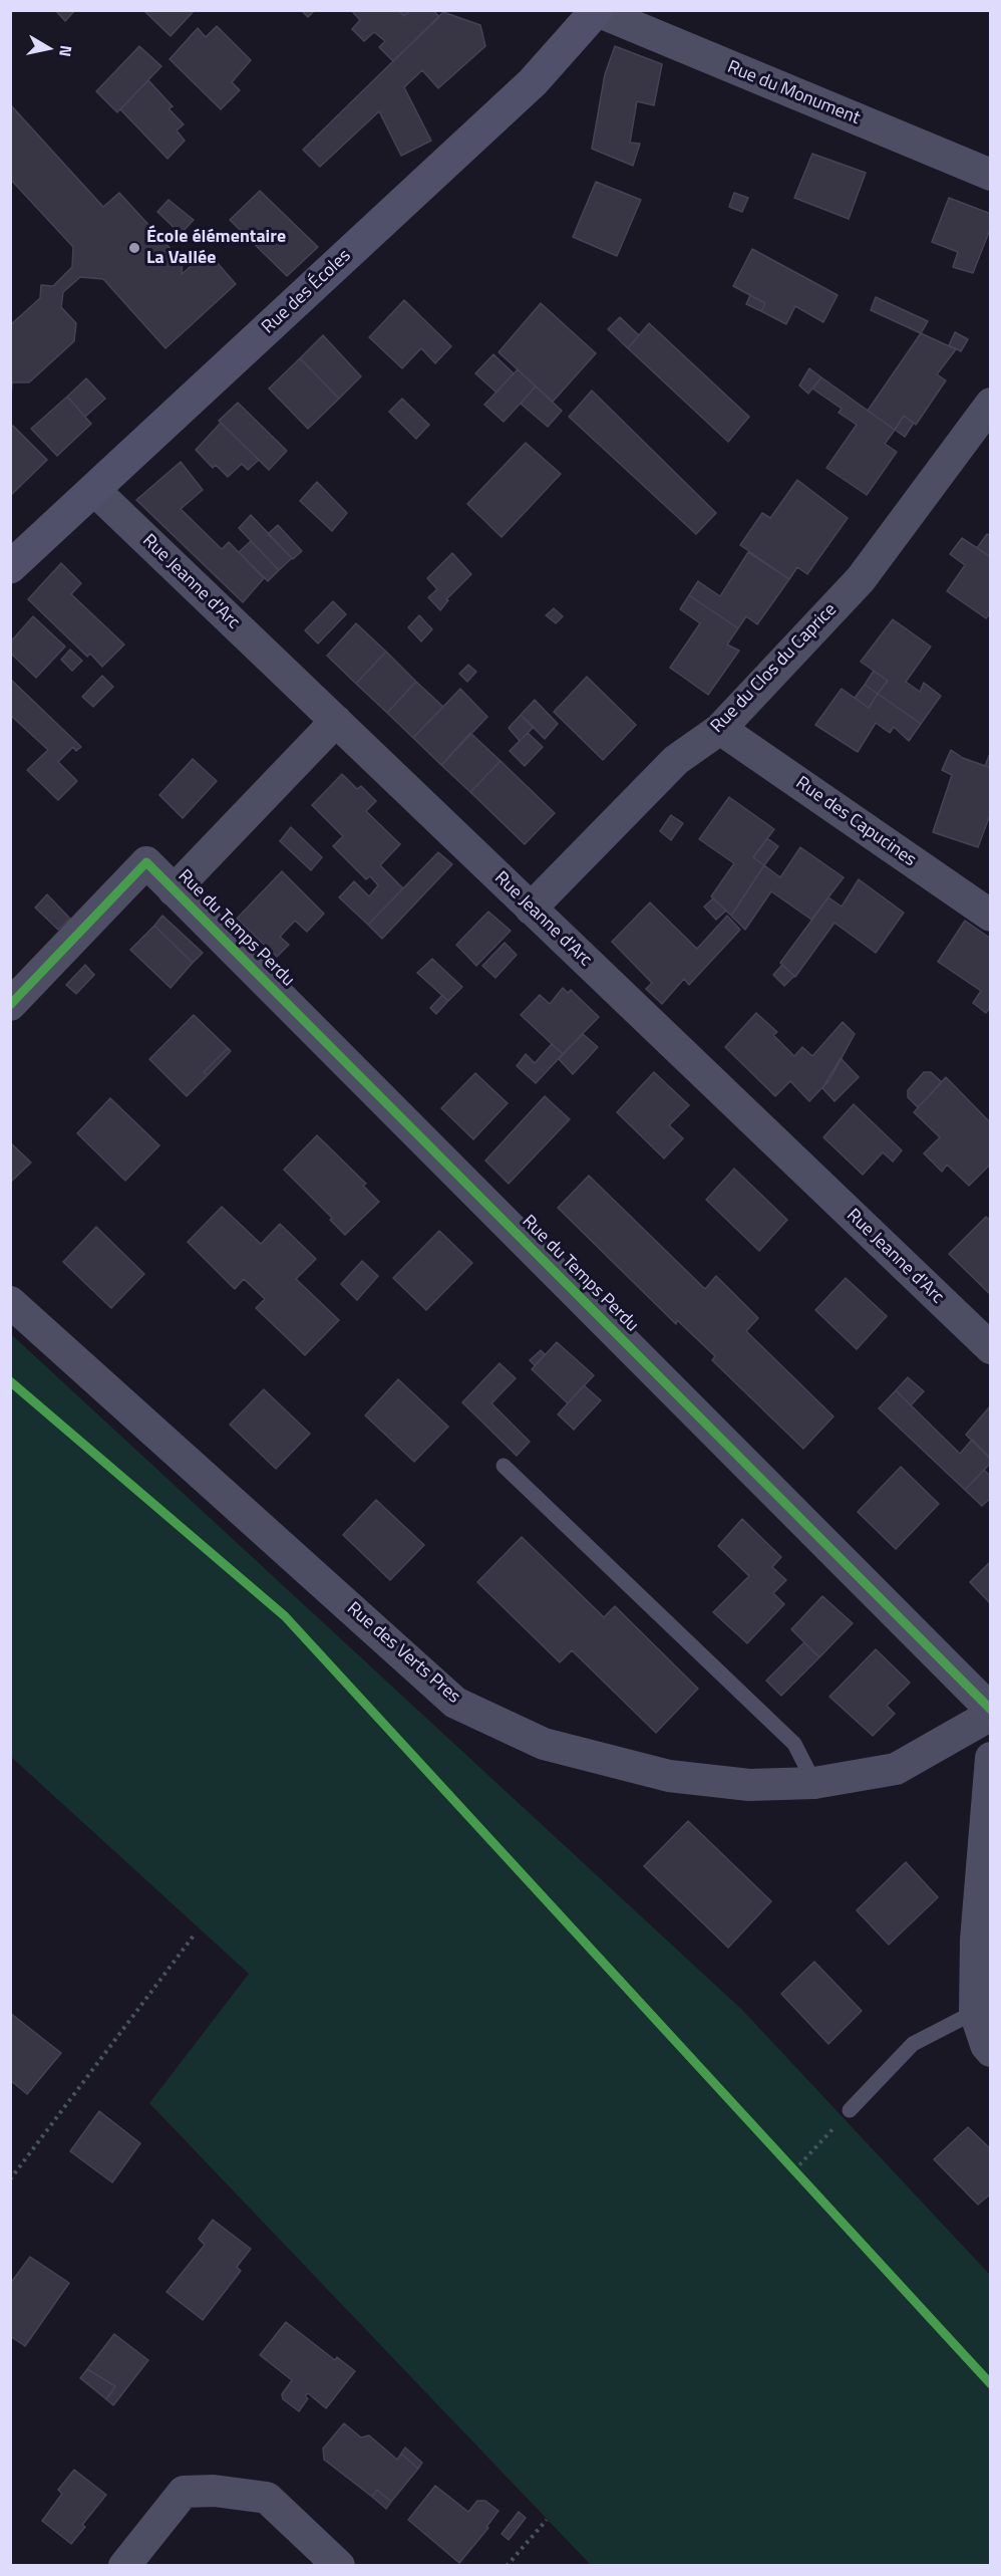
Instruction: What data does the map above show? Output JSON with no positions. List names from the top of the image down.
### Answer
{
  "streets": {
    "main road": ["Rue des Écoles"],
    "street": [
      "Rue du Monument",
      "Rue Jeanne d'Arc",
      "Rue du Clos du Caprice",
      "Rue des Capucines",
      "Rue du Temps Perdu",
      "Rue des Verts Pres"
    ]
  },
  "crossings": [
    ["Rue du Monument", "Rue des Écoles"],
    ["Rue des Écoles", "Rue Jeanne d'Arc"],
    ["Rue Jeanne d'Arc", "Rue du Clos du Caprice"],
    ["Rue du Clos du Caprice", "Rue des Capucines"]
  ],
  "places": ["École élémentaire La Vallée"],
  "north": "right"
}
